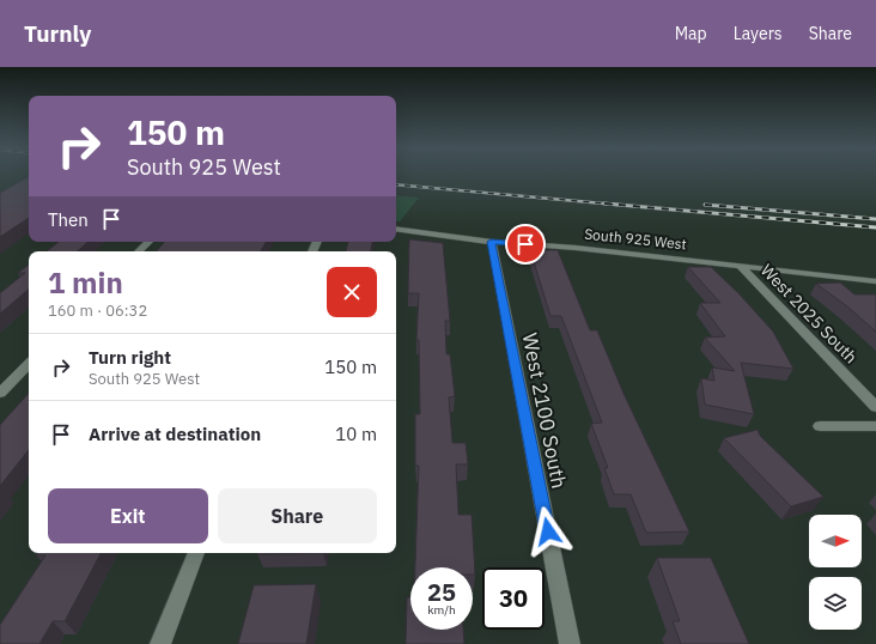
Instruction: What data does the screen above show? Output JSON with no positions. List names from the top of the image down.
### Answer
{
  "streets": {
    "street": ["South 925 West", "West 2025 South", "West 2100 South"]
  },
  "crossings": [
    ["South 925 West", "West 2025 South"],
    ["South 925 West", "West 2100 South"]
  ],
  "north": "right",
  "page": {
    "header": "Turnly",
    "nav": ["Map", "Layers", "Share"],
    "turn": ["150 m", "South 925 West"],
    "then": "Then",
    "heading": ["1 min", "160 m · 06:32"],
    "list": [
      {
        "name": "Turn right",
        "note": "South 925 West",
        "value": "150 m"
      },
      {
        "name": "Arrive at destination",
        "value": "10 m"
      }
    ],
    "buttons": ["Exit", "Share"],
    "speed": "25 km/h",
    "limit": "30"
  }
}
